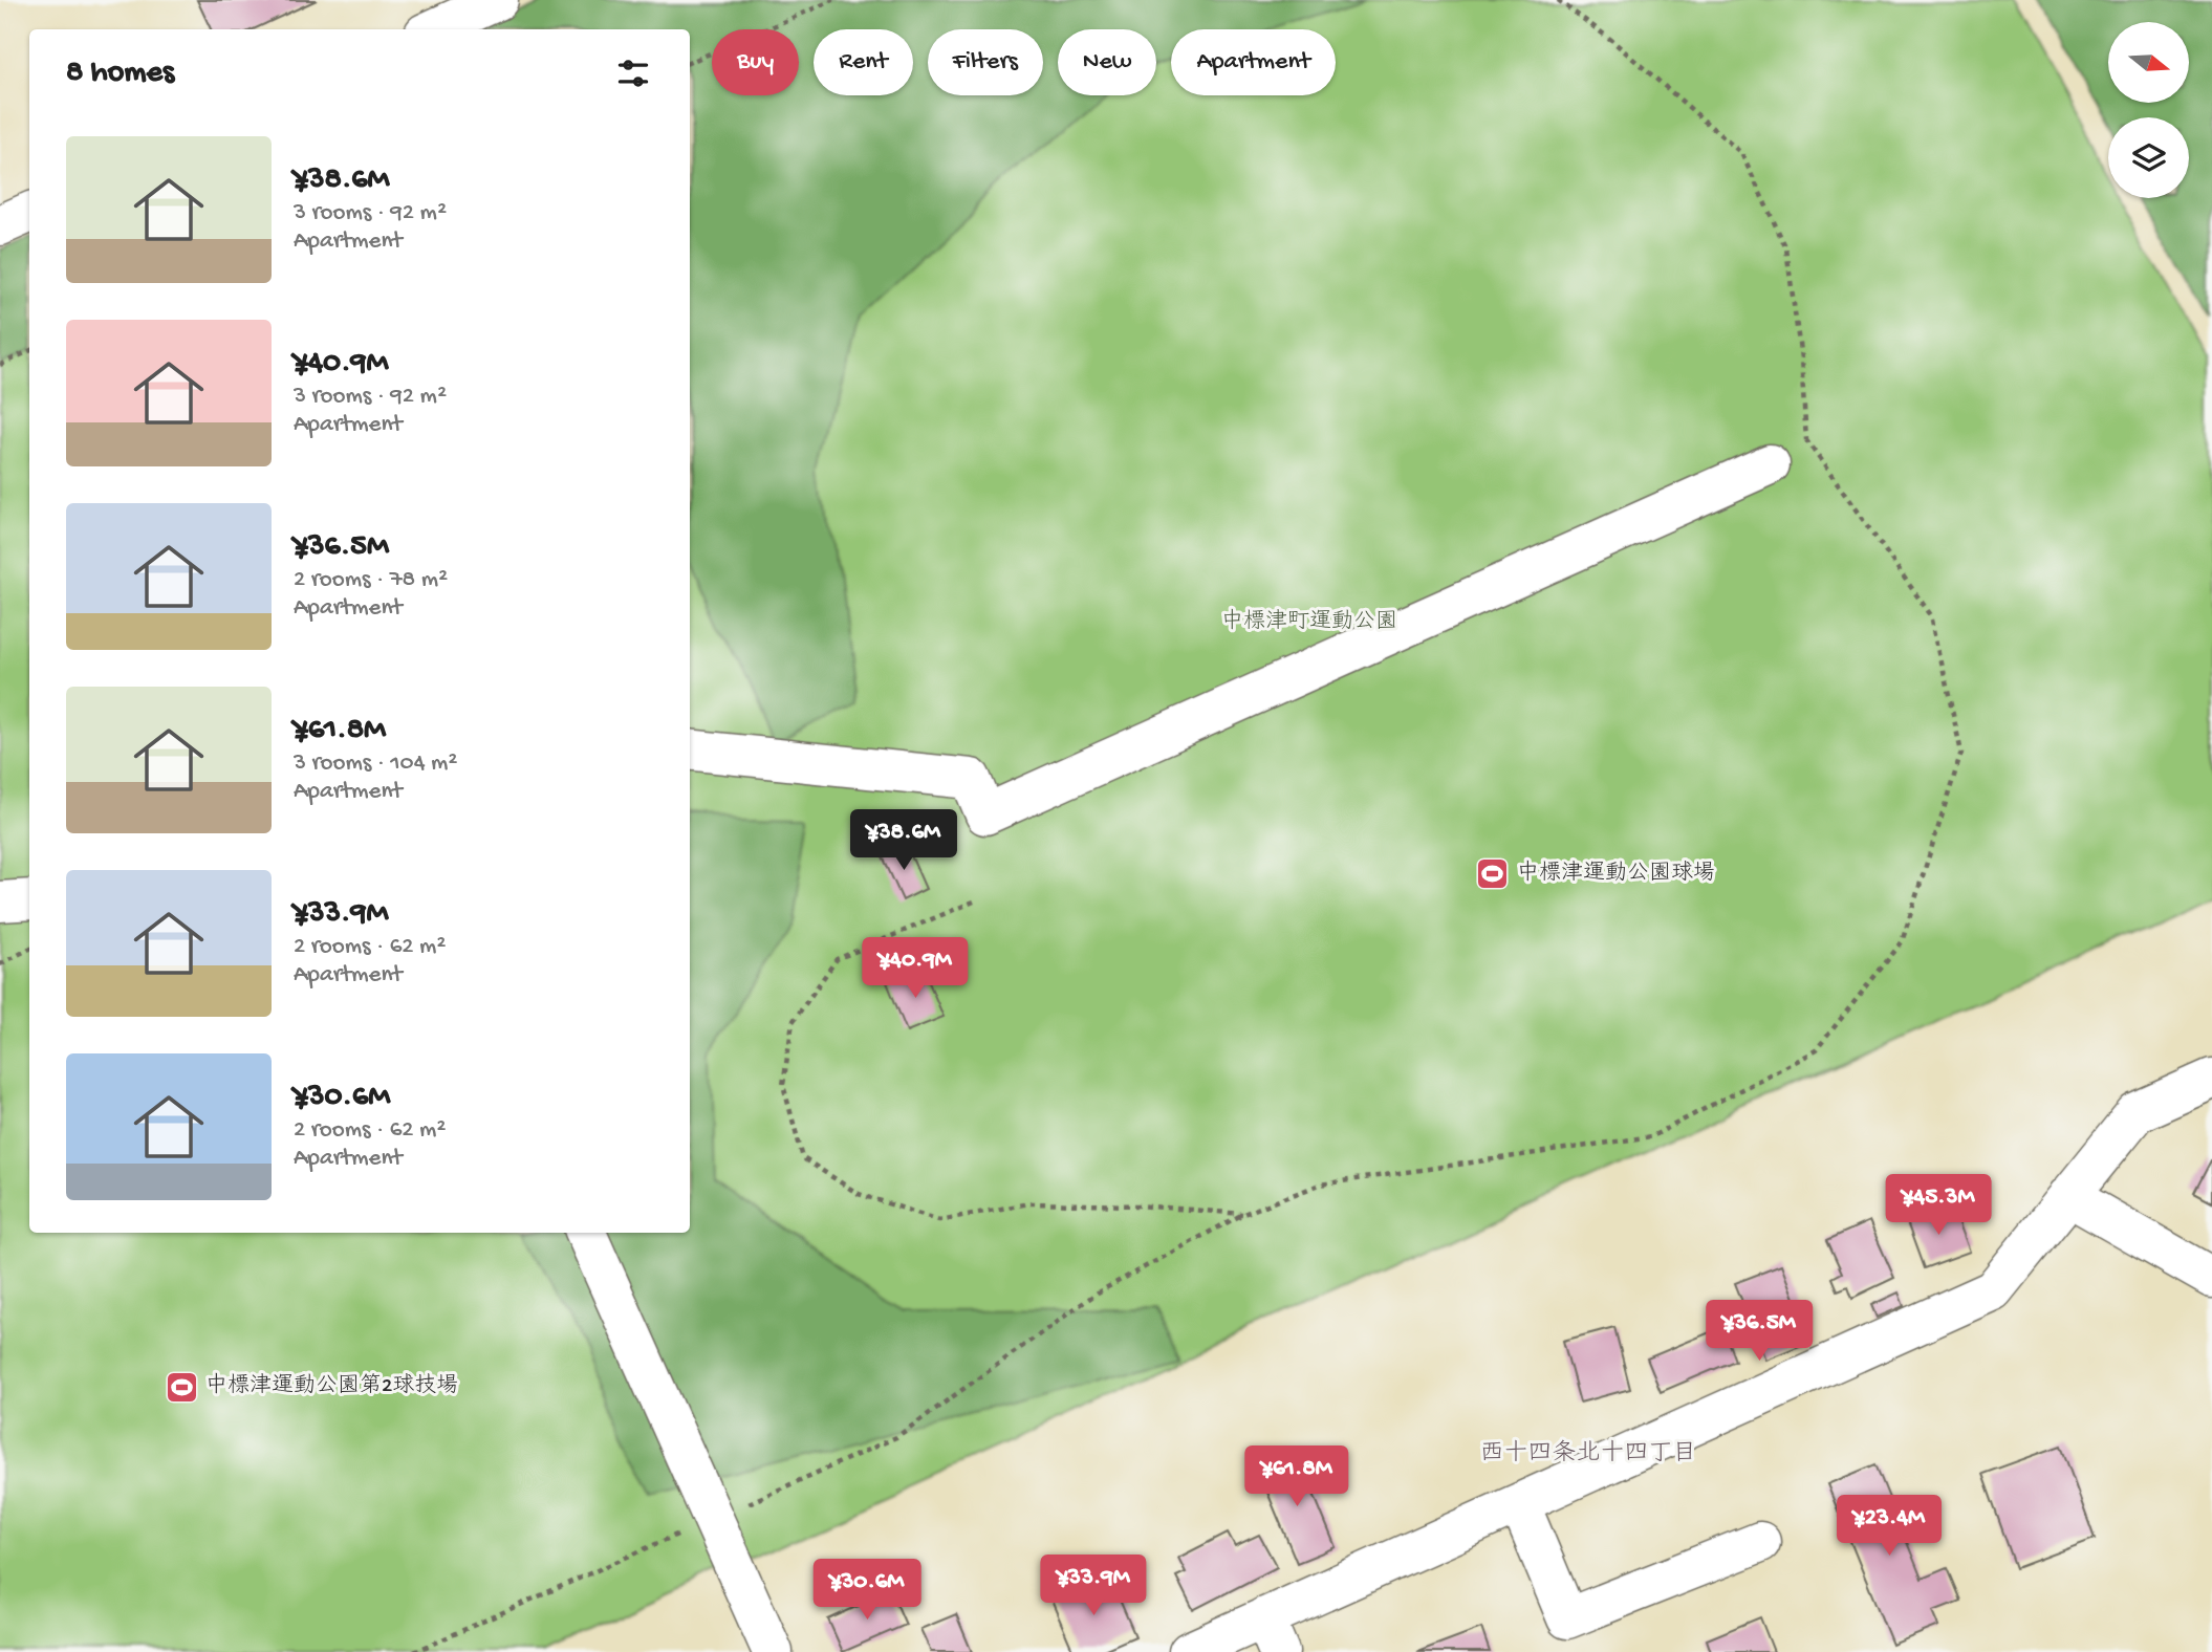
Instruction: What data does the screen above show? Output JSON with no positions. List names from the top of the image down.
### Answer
{
  "districts": ["西十四条北十四丁目"],
  "parks": ["中標津町運動公園"],
  "places": {
    "sports": ["中標津運動公園球場", "中標津運動公園第2球技場"]
  },
  "north": "right",
  "page": {
    "chip": [
      "Buy",
      "Rent",
      "Filters",
      "New",
      "Apartment"
    ],
    "heading": "8 homes",
    "list": [
      {
        "name": "¥38.6M",
        "note": "3 rooms · 92 m² · Apartment"
      },
      {
        "name": "¥40.9M",
        "note": "3 rooms · 92 m² · Apartment"
      },
      {
        "name": "¥36.5M",
        "note": "2 rooms · 78 m² · Apartment"
      },
      {
        "name": "¥61.8M",
        "note": "3 rooms · 104 m² · Apartment"
      },
      {
        "name": "¥33.9M",
        "note": "2 rooms · 62 m² · Apartment"
      },
      {
        "name": "¥30.6M",
        "note": "2 rooms · 62 m² · Apartment"
      }
    ],
    "price": [
      "¥38.6M",
      "¥40.9M",
      "¥45.3M",
      "¥36.5M",
      "¥61.8M",
      "¥23.4M",
      "¥33.9M",
      "¥30.6M"
    ]
  }
}
